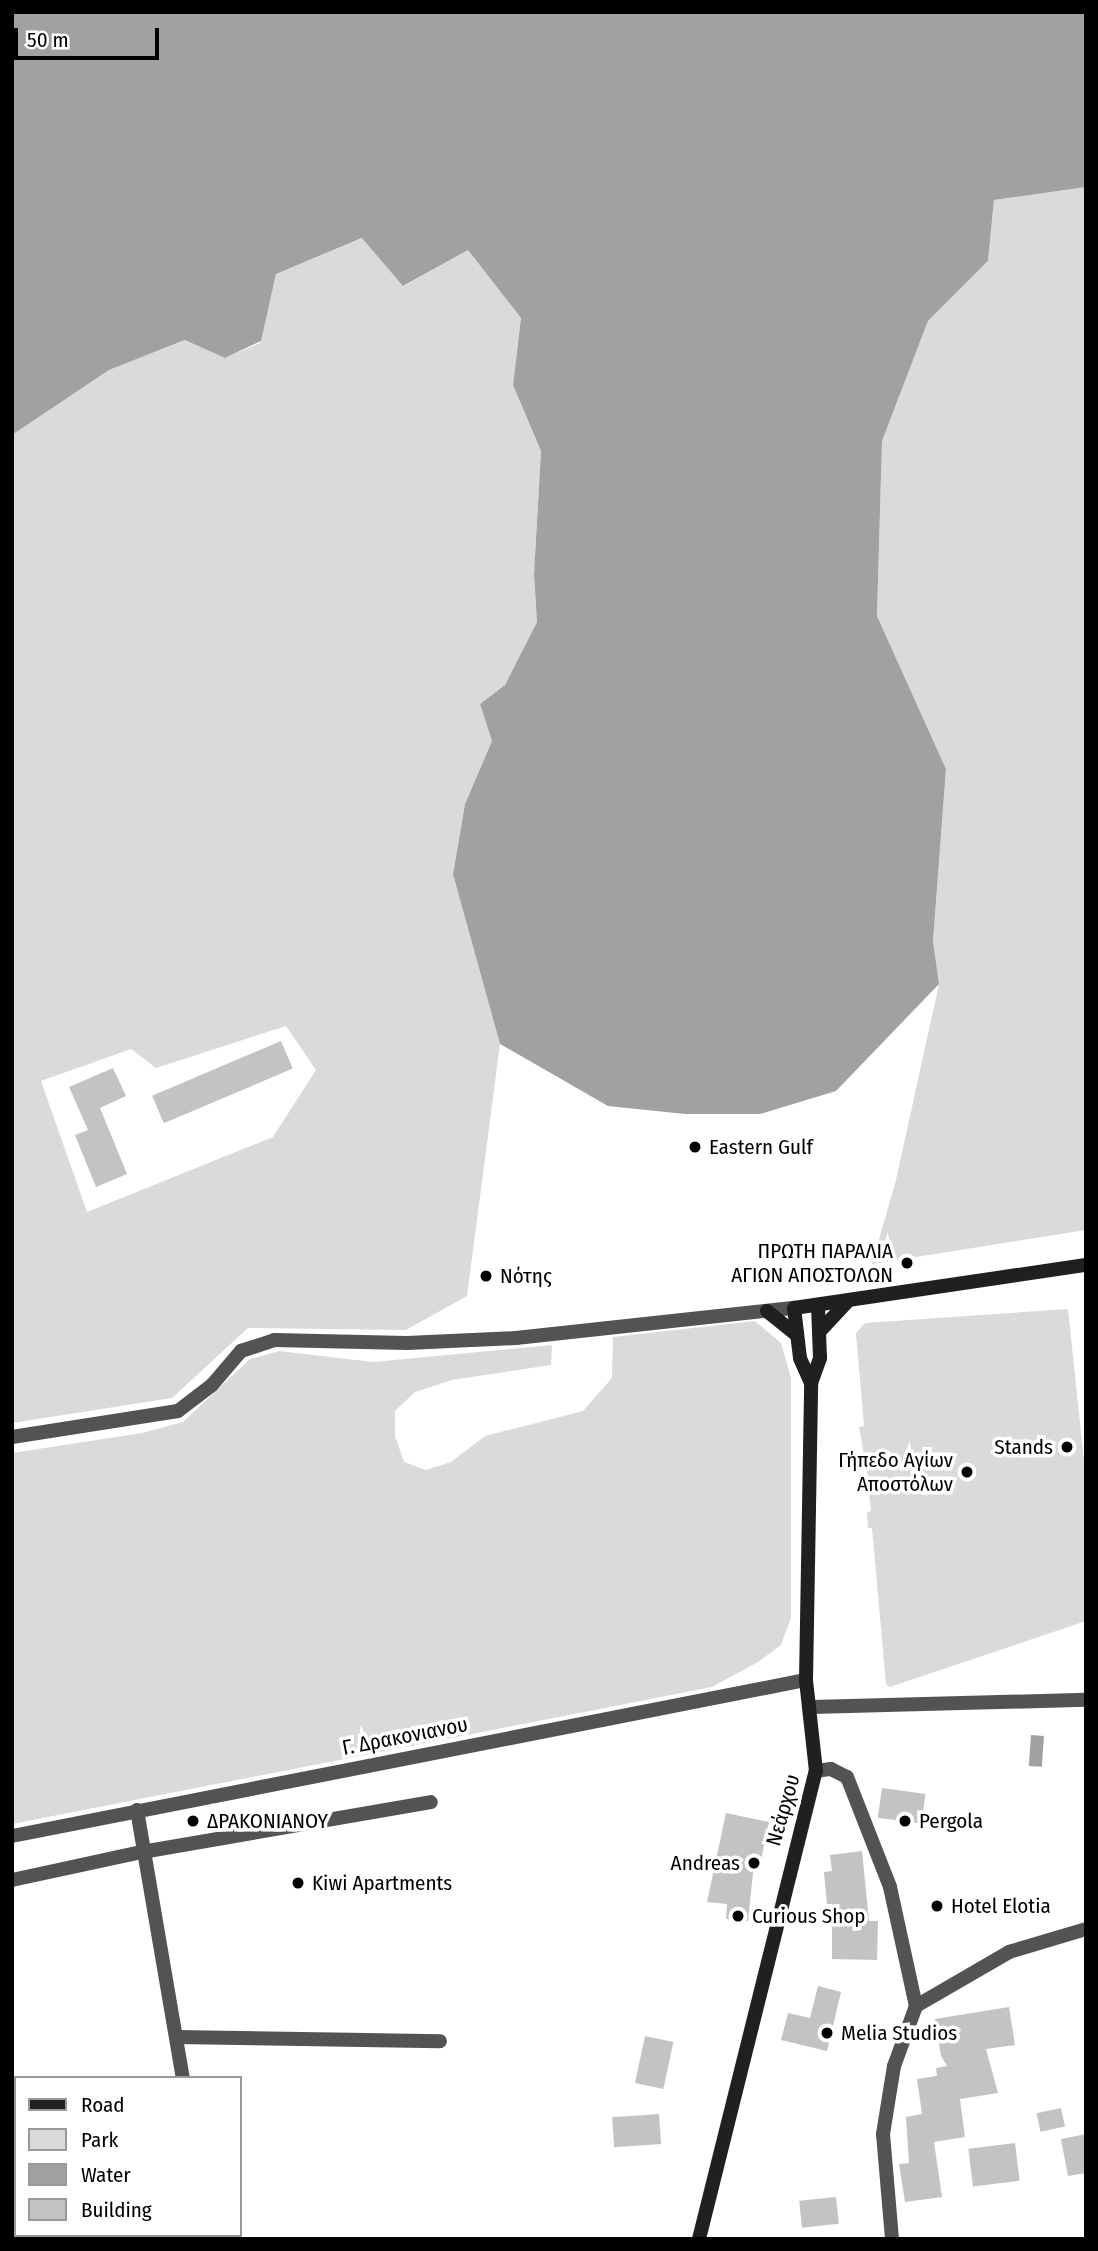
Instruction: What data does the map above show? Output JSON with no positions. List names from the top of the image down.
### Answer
{
  "streets": {
    "street": ["Γ. Δρακονιανου", "Νεάρχου"]
  },
  "crossings": [
    ["Γ. Δρακονιανου", "Νεάρχου"]
  ],
  "places": [
    "Eastern Gulf",
    "ΠΡΩΤΗ ΠΑΡΑΛΙΑ ΑΓΙΩΝ ΑΠΟΣΤΟΛΩΝ",
    "Νότης",
    "Stands",
    "Γήπεδο Αγίων Αποστόλων",
    "ΔΡΑΚΟΝΙΑΝΟΥ",
    "Pergola",
    "Andreas",
    "Kiwi Apartments",
    "Hotel Elotia",
    "Curious Shop",
    "Melia Studios"
  ],
  "legend": [
    "Road",
    "Park",
    "Water",
    "Building"
  ],
  "scale_bar": "50 m"
}
